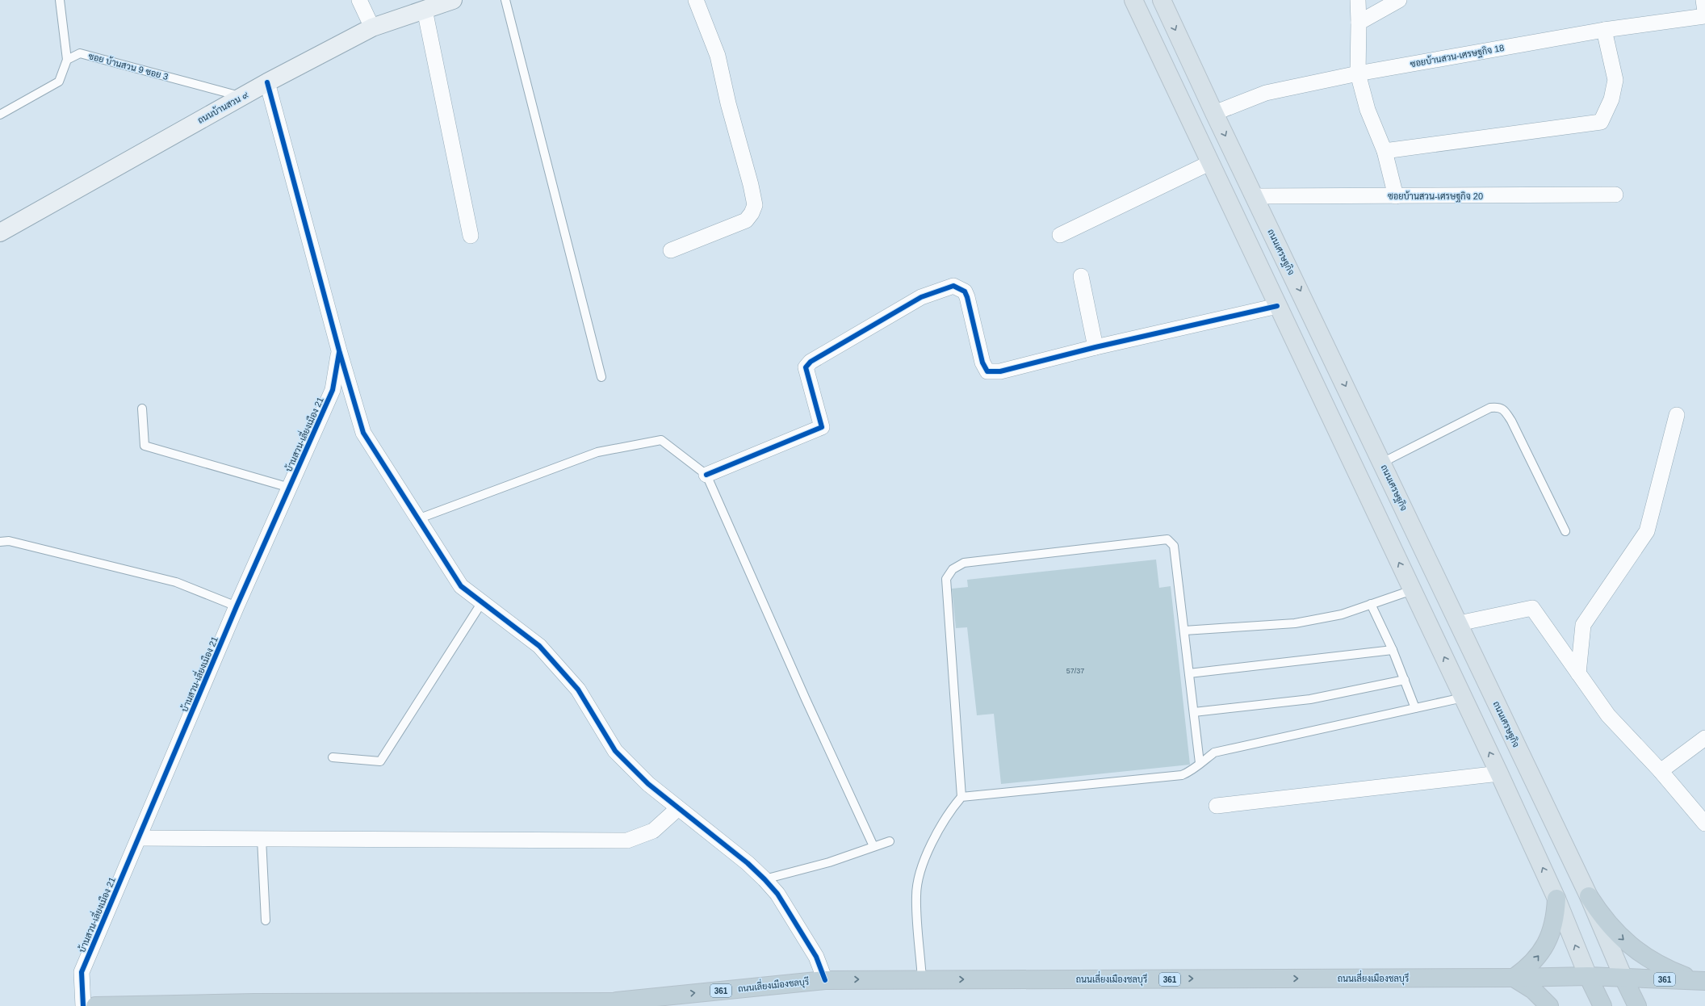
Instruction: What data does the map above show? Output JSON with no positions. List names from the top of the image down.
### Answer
{
  "streets": {
    "highway": ["ถนนเลี่ยงเมืองชลบุรี", "361"],
    "main road": ["ถนนเศรษฐกิจ"],
    "street": [
      "ซอยบ้านสวน-เศรษฐกิจ 18",
      "ถนนบ้านสวน ๙",
      "ซอยบ้านสวน-เศรษฐกิจ 20",
      "บ้านสวน-เลี่ยงเมือง 21"
    ],
    "lane": ["ซอย บ้านสวน 9 ซอย 3"]
  },
  "crossings": [
    ["ซอยบ้านสวน-เศรษฐกิจ 18", "ถนนเศรษฐกิจ"],
    ["ซอย บ้านสวน 9 ซอย 3", "ถนนบ้านสวน ๙"],
    ["ซอยบ้านสวน-เศรษฐกิจ 20", "ถนนเศรษฐกิจ"],
    ["ถนนเศรษฐกิจ", "ถนนเลี่ยงเมืองชลบุรี"]
  ],
  "one_way": ["ถนนเลี่ยงเมืองชลบุรี"],
  "house_numbers": ["57/37"]
}
